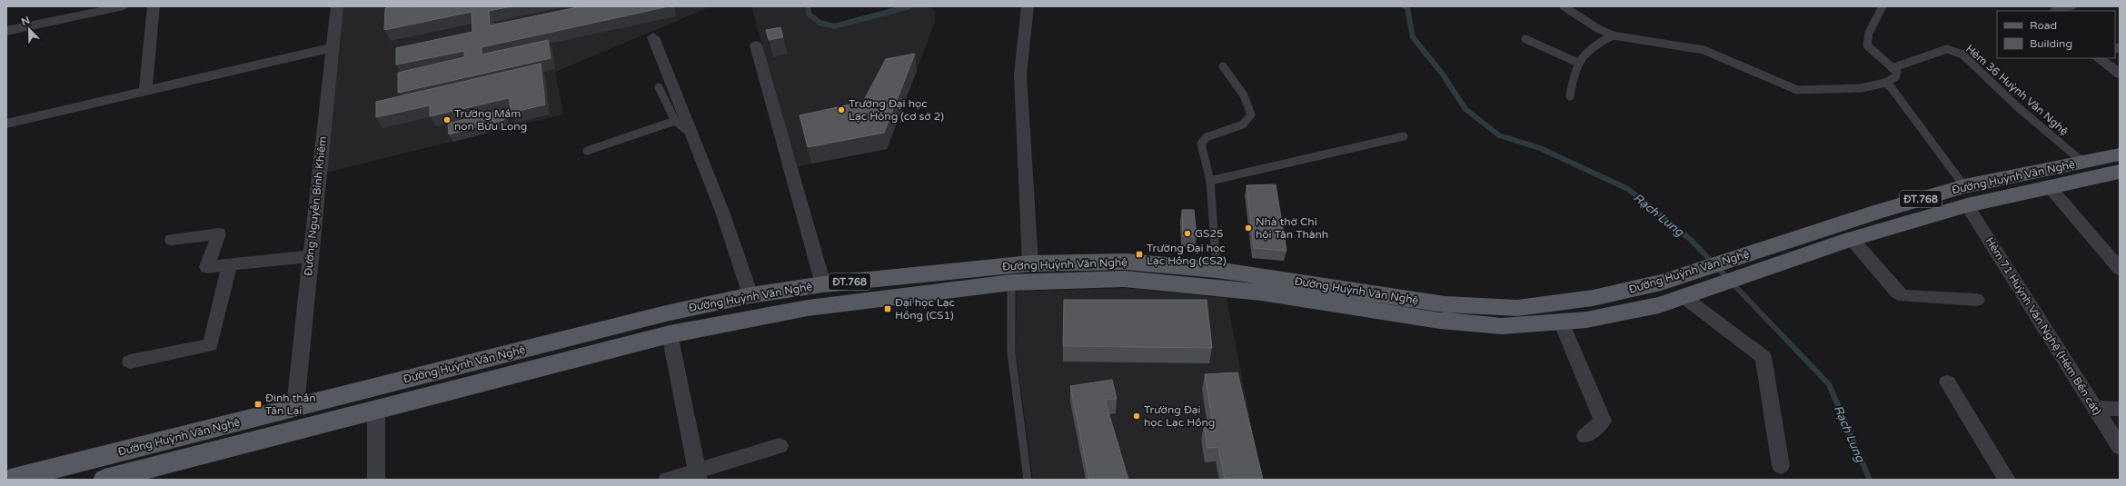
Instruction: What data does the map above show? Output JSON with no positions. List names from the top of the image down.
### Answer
{
  "streets": {
    "main road": ["Đường Huỳnh Văn Nghệ", "ĐT.768"],
    "street": ["Đường Nguyễn Bỉnh Khiêm", "Hẻm 71 Huỳnh Văn Nghệ (Hẻm Bến cát)"],
    "lane": ["Hẻm 36 Huỳnh Văn Nghệ"]
  },
  "crossings": [
    ["Hẻm 36 Huỳnh Văn Nghệ", "Đường Huỳnh Văn Nghệ"],
    ["Đường Huỳnh Văn Nghệ", "Đường Nguyễn Bỉnh Khiêm"],
    ["Đường Huỳnh Văn Nghệ", "Hẻm 71 Huỳnh Văn Nghệ (Hẻm Bến cát)"]
  ],
  "water": ["Rạch Lung"],
  "places": {
    "other": [
      "Trường Đại học Lạc Hồng (cơ sở 2)",
      "Trường Mầm non Bửu Long",
      "Nhà thờ Chi hội Tân Thành",
      "GS25",
      "Trường Đại học Lạc Hồng"
    ],
    "transit": ["Trường Đại học Lạc Hồng (CS2)", "Đại học Lạc Hồng (CS1)", "Đình thần Tân Lại"]
  },
  "legend": ["Road", "Building"],
  "north": "top left"
}
